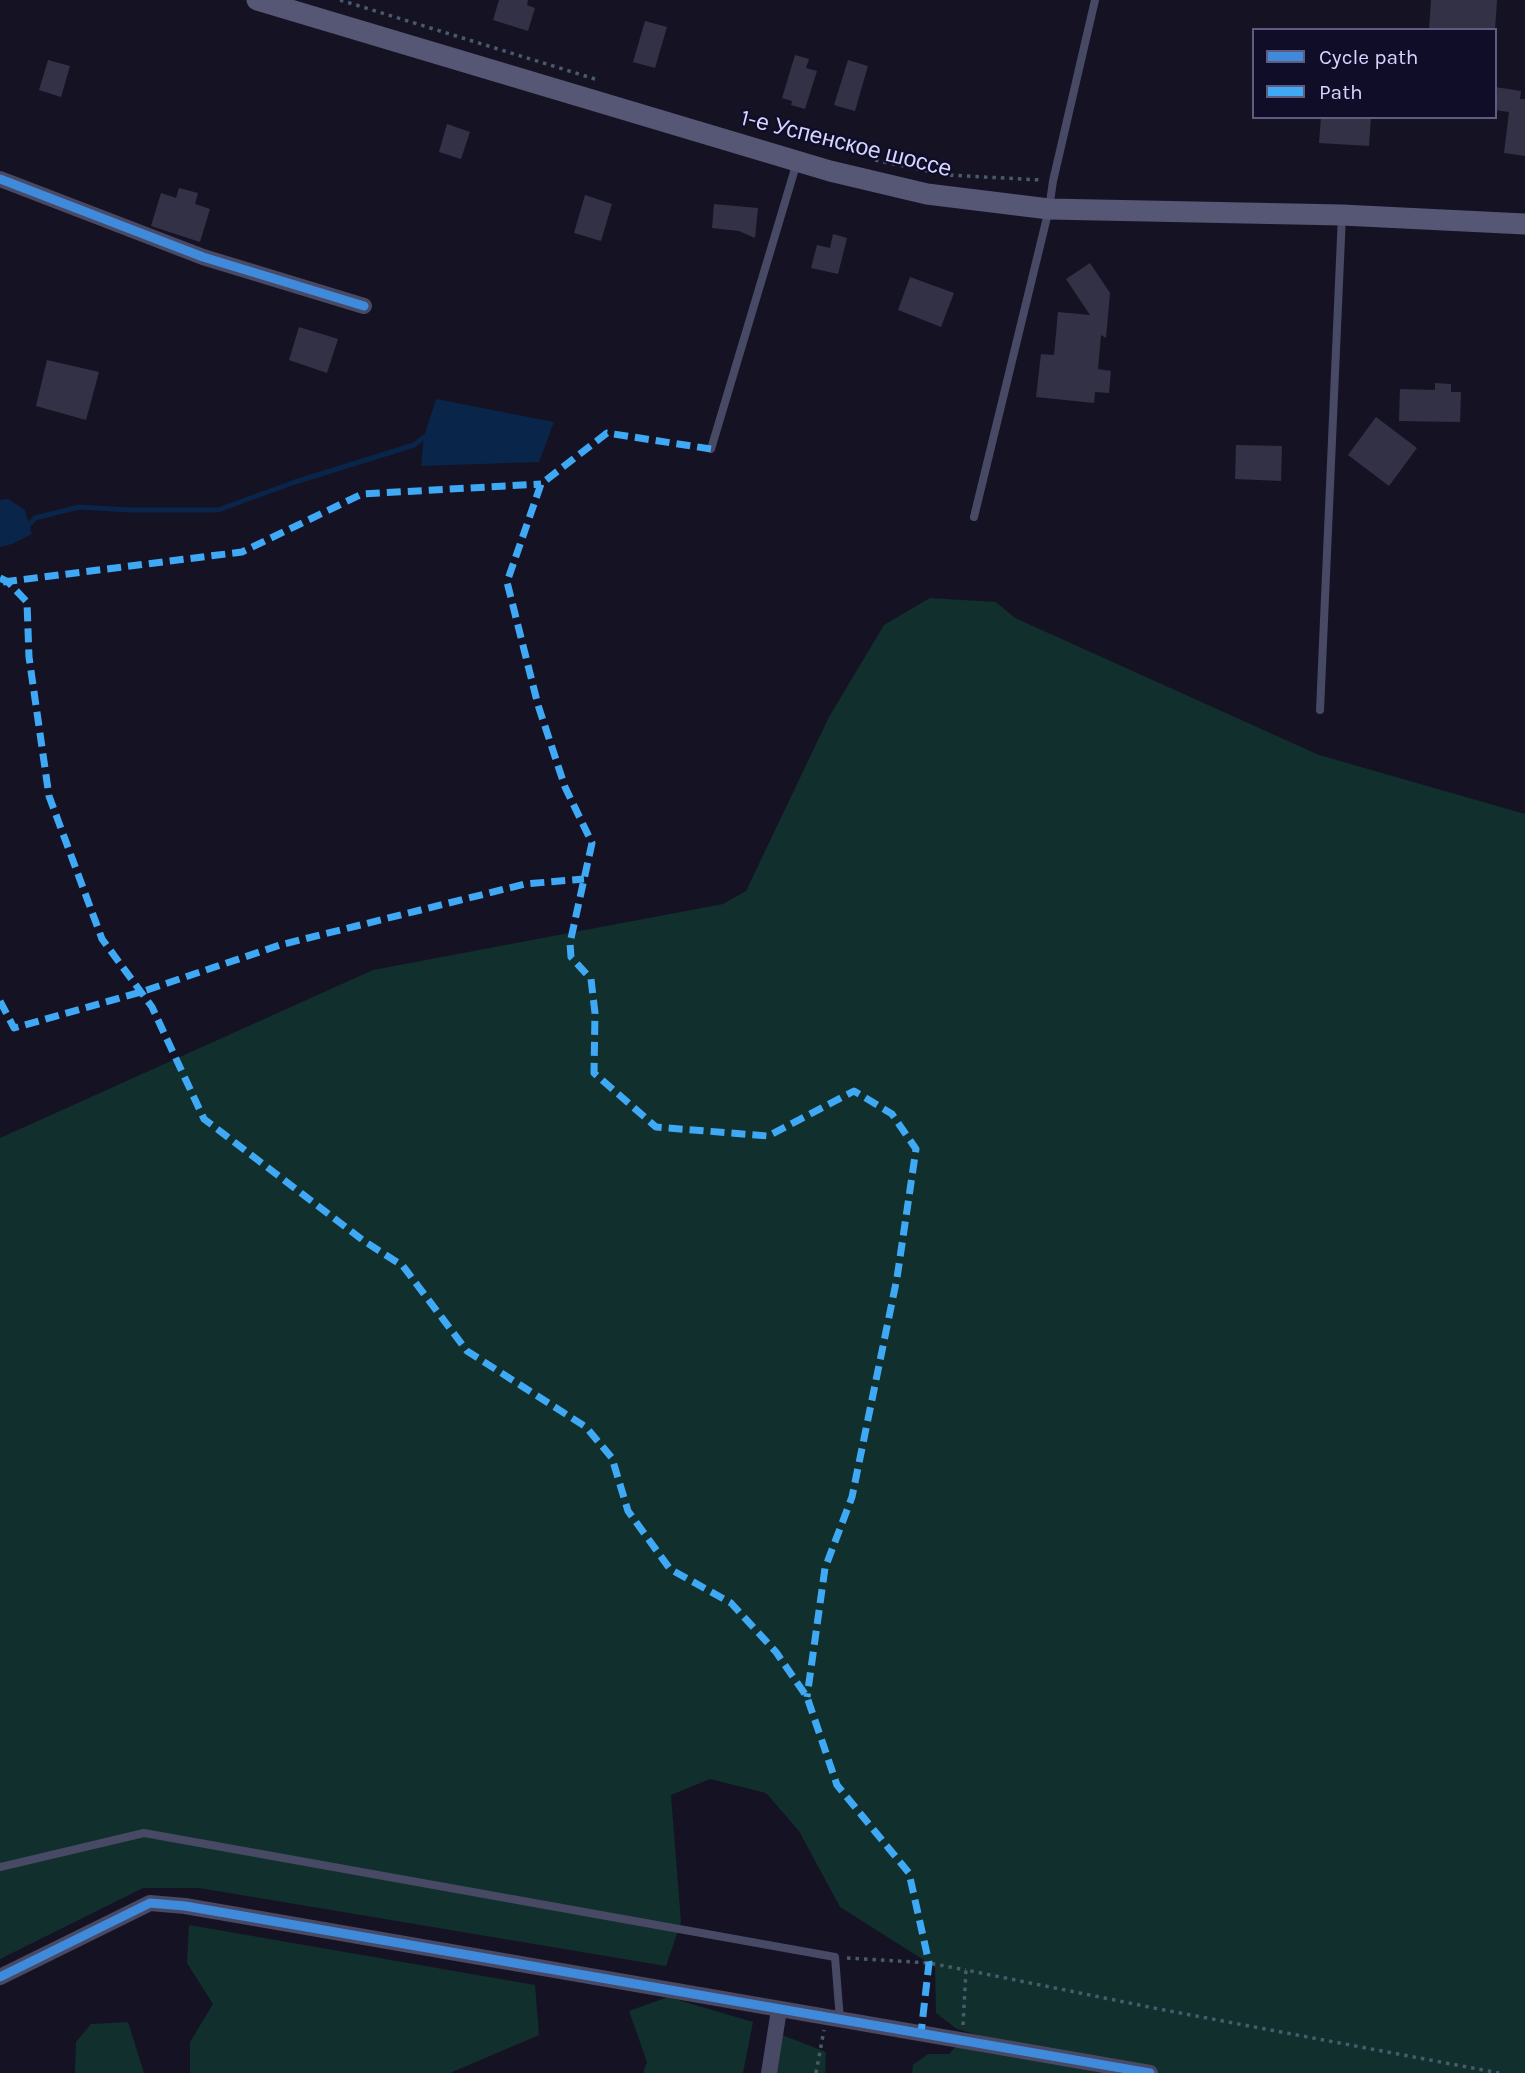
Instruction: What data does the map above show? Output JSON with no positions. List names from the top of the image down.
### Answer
{
  "streets": {
    "main road": ["1-е Успенское шоссе"]
  },
  "legend": ["Cycle path", "Path"]
}
